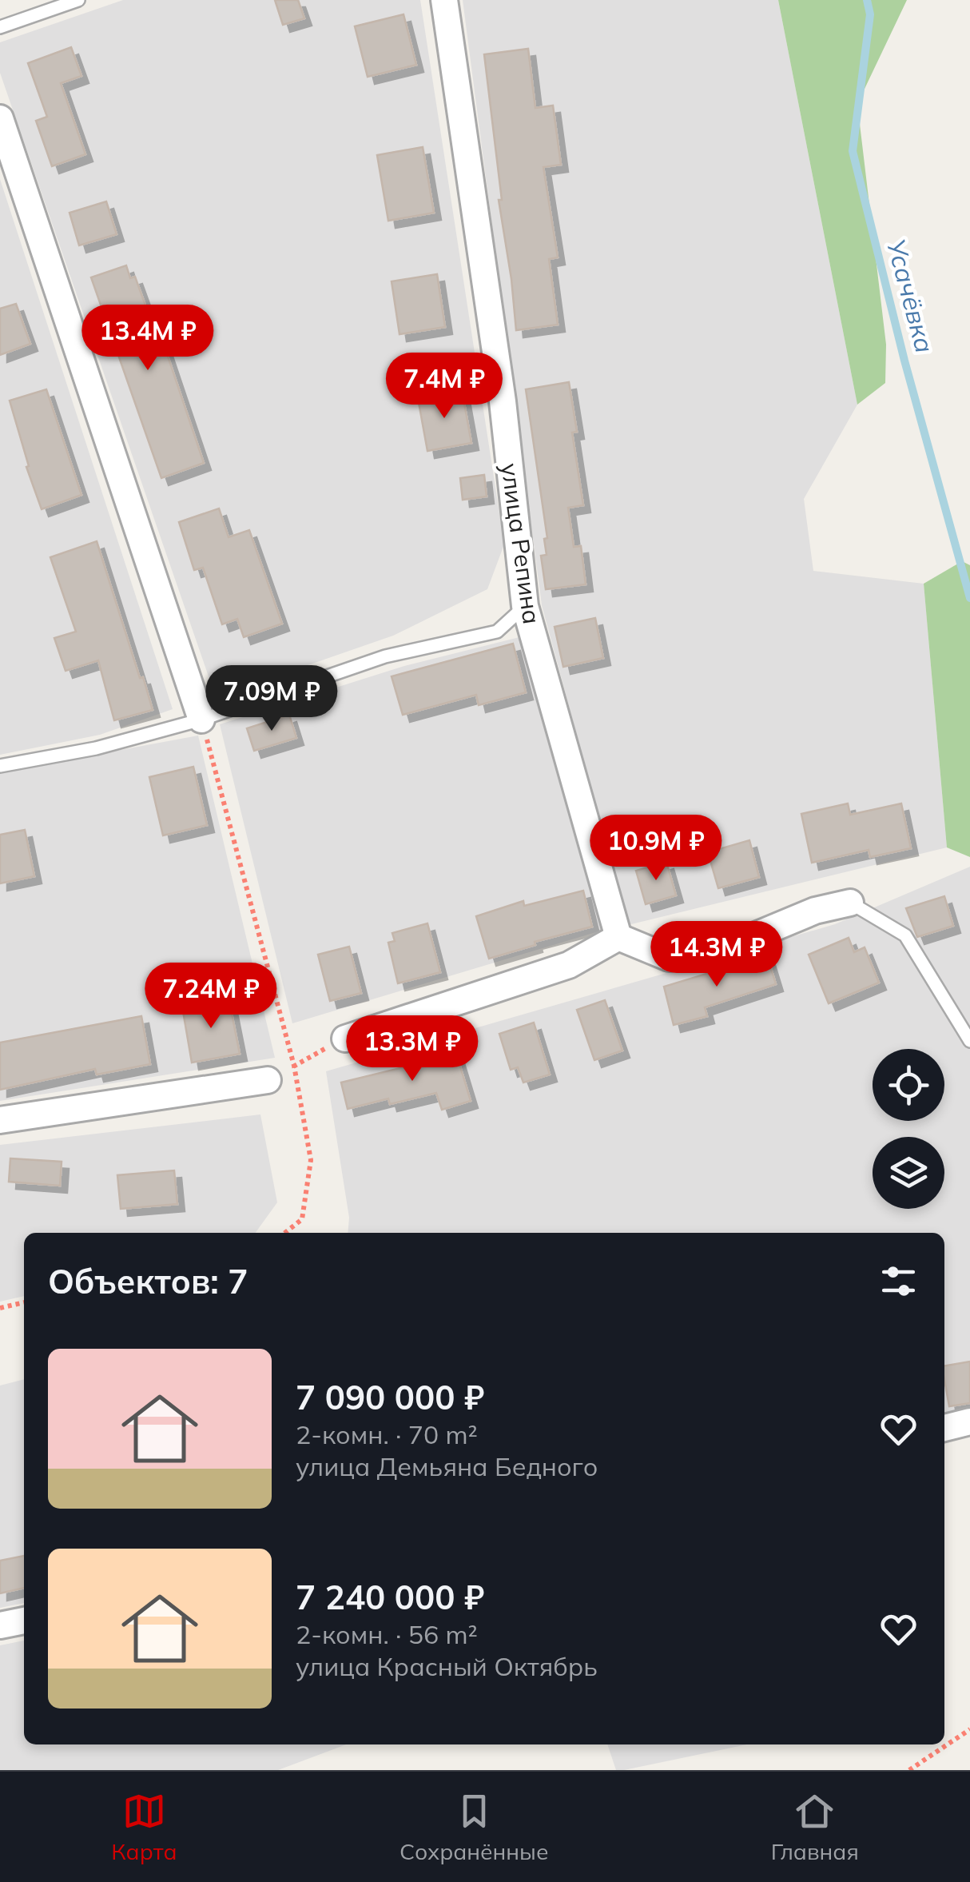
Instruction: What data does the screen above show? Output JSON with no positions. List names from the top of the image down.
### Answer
{
  "streets": {
    "street": ["улица Репина"]
  },
  "water": ["Усачёвка"],
  "page": {
    "price": [
      "13.4M ₽",
      "7.4M ₽",
      "7.09M ₽",
      "10.9M ₽",
      "14.3M ₽",
      "7.24M ₽",
      "13.3M ₽"
    ],
    "heading": "Объектов: 7",
    "list": [
      {
        "name": "7 090 000 ₽",
        "note": "2-комн. · 70 m² · улица Демьяна Бедного"
      },
      {
        "name": "7 240 000 ₽",
        "note": "2-комн. · 56 m² · улица Красный Октябрь"
      }
    ],
    "tabs": ["Карта", "Сохранённые", "Главная"]
  }
}
